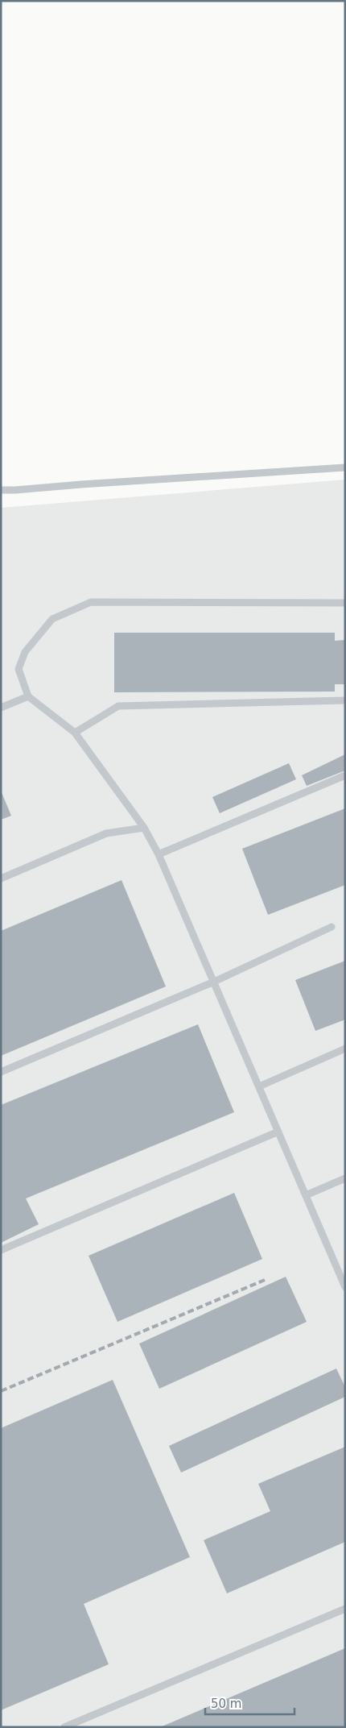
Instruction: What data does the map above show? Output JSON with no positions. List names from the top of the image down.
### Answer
{
  "scale_bar": "50 m"
}
